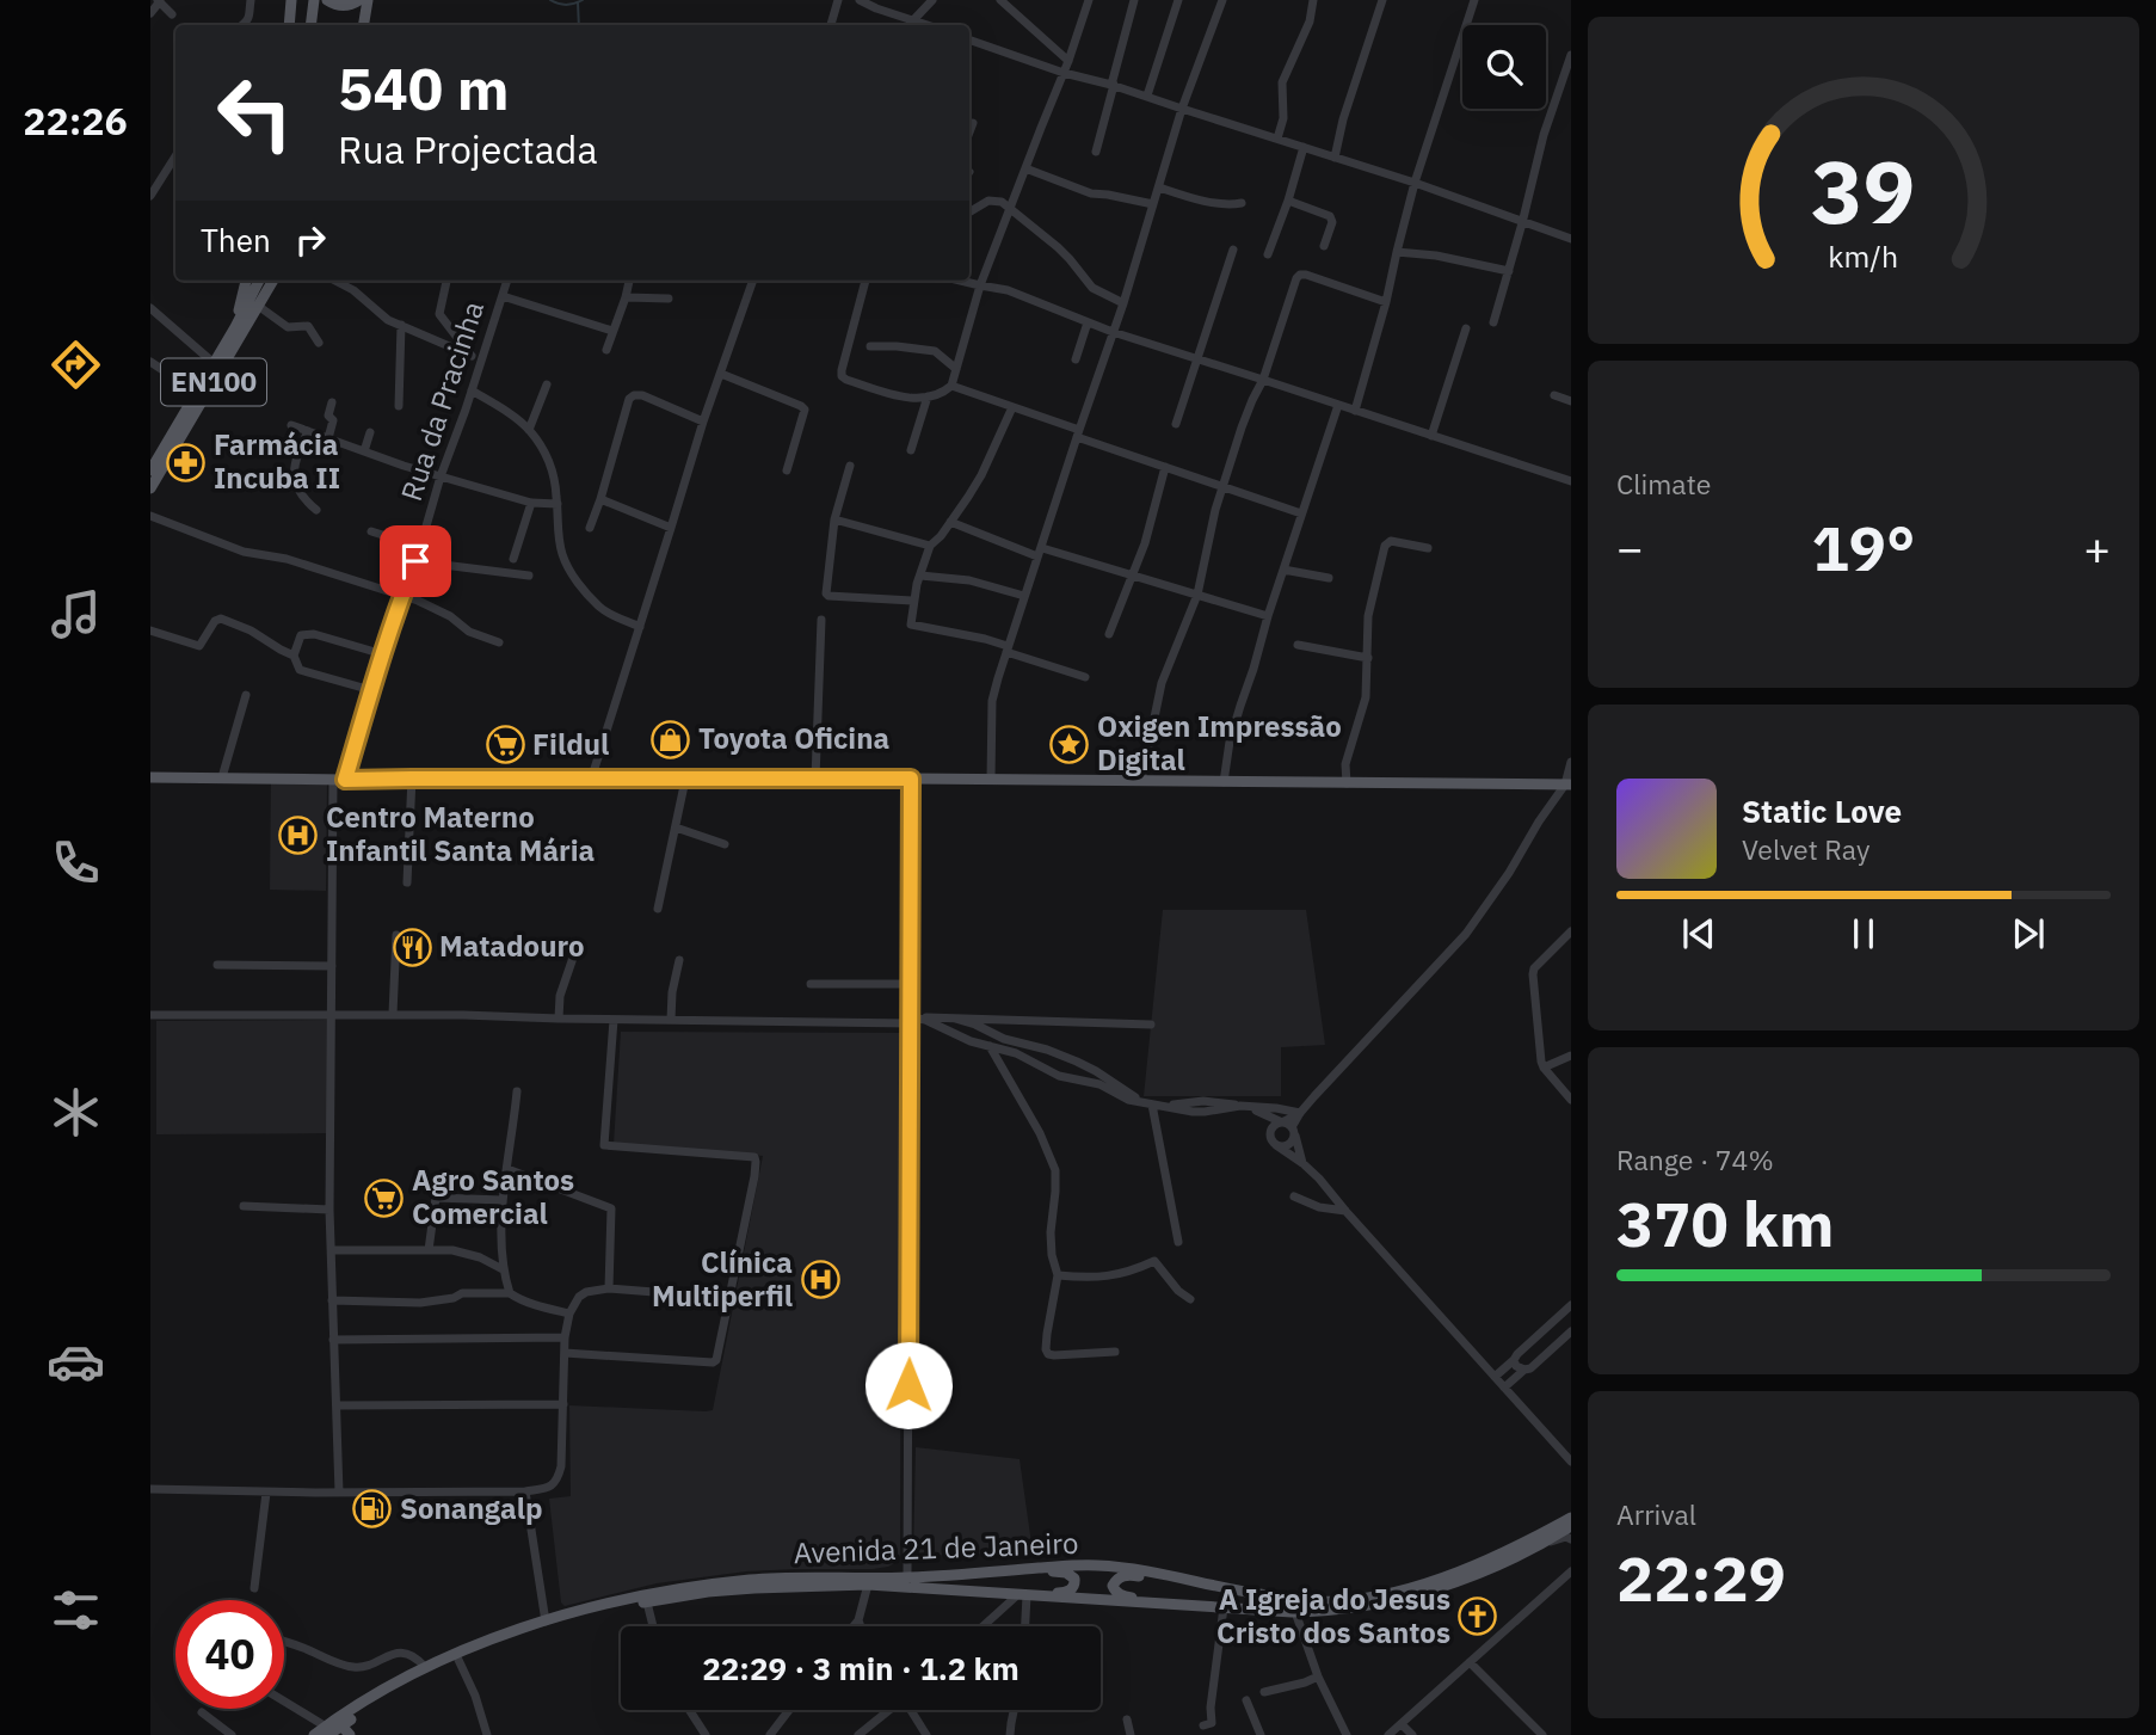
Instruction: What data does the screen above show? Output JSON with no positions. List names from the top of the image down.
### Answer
{
  "streets": {
    "main road": ["EN100", "Avenida 21 de Janeiro"],
    "street": ["Rua da Pracinha"]
  },
  "places": {
    "pharmacy": ["Farmácia Incuba II"],
    "shop": ["Toyota Oficina"],
    "place": ["Oxigen Impressão Digital"],
    "supermarket": ["Fildul", "Agro Santos Comercial"],
    "hospital": ["Centro Materno Infantil Santa Mária", "Clínica Multiperfil"],
    "restaurant": ["Matadouro"],
    "fuel station": ["Sonangalp"],
    "church": ["A Igreja do Jesus Cristo dos Santos"]
  },
  "page": {
    "tabs": "22:26",
    "turn": ["540 m", "Rua Projectada"],
    "then": "Then",
    "tile": [
      "Climate",
      ["Range · 74%", "370 km"],
      ["Arrival", "22:29"]
    ],
    "heat": ["−", "19°", "+"],
    "song": ["Static Love", "Velvet Ray"],
    "limit": "40",
    "trip": "22:29 · 3 min · 1.2 km",
    "gauge": ["39", "km/h"]
  }
}
